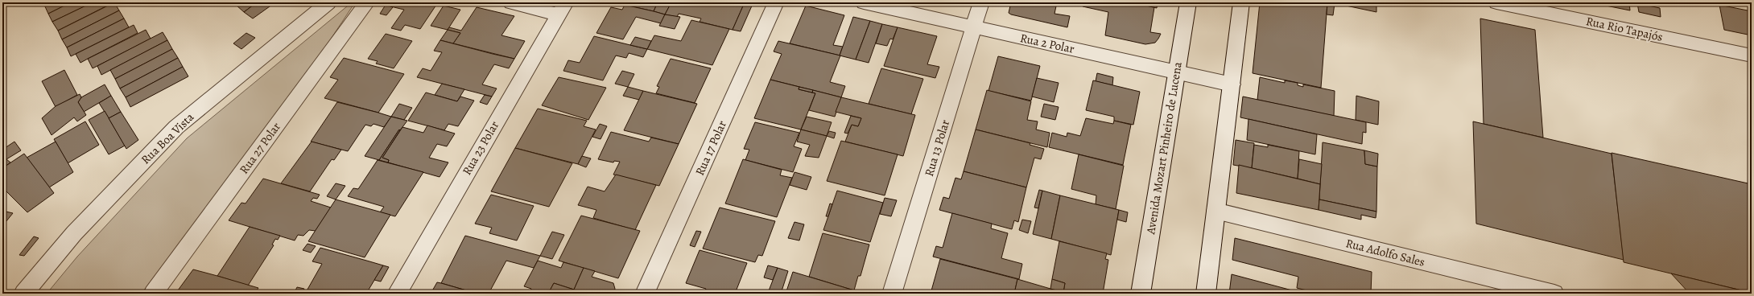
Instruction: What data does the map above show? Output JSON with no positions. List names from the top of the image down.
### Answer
{
  "streets": {
    "street": [
      "Rua Rio Tapajós",
      "Rua 2 Polar",
      "Rua Boa Vista",
      "Rua 27 Polar",
      "Rua 23 Polar",
      "Rua 17 Polar",
      "Rua 13 Polar",
      "Avenida Mozart Pinheiro de Lucena",
      "Rua Adolfo Sales"
    ]
  },
  "crossings": [
    ["Rua 2 Polar", "Rua 13 Polar"],
    ["Rua 2 Polar", "Avenida Mozart Pinheiro de Lucena"]
  ]
}
